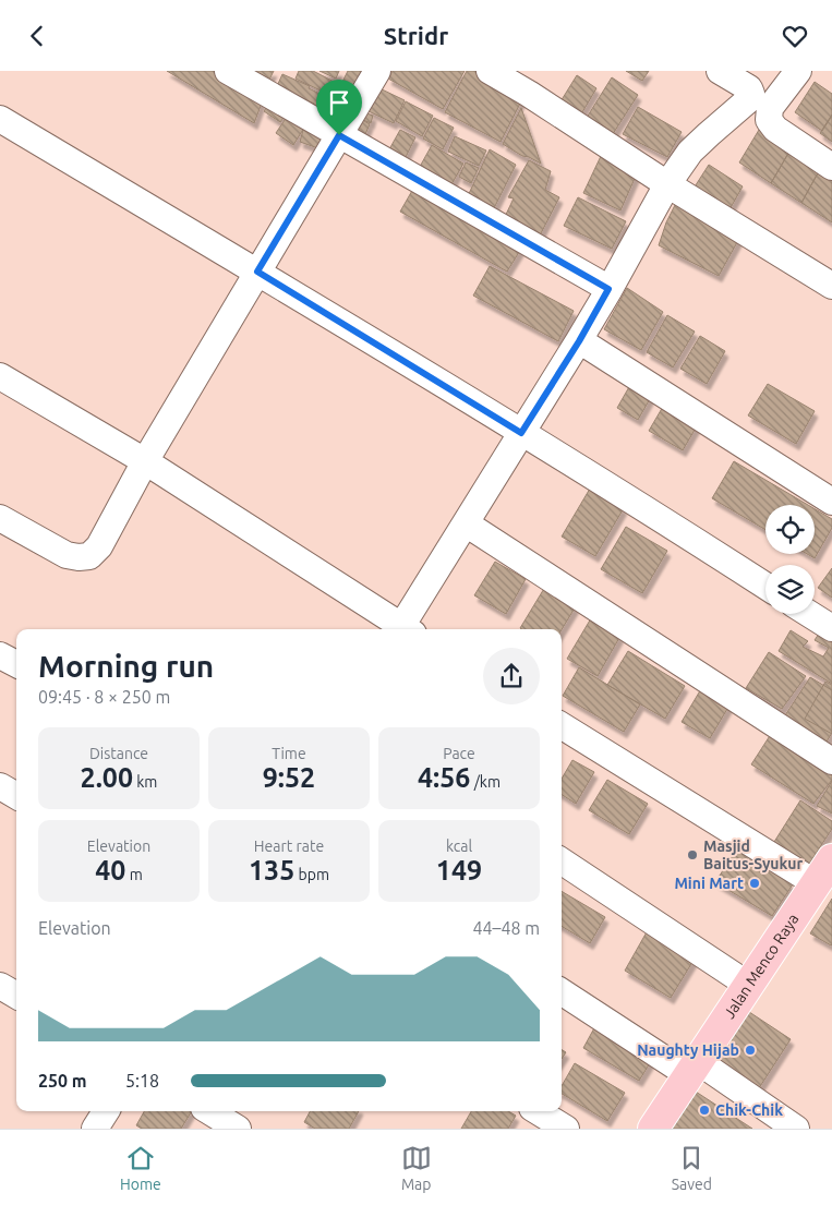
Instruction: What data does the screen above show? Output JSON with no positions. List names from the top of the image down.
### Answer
{
  "streets": {
    "main road": ["Jalan Menco Raya"]
  },
  "places": [
    "Masjid Baitus-Syukur",
    "Mini Mart",
    "Naughty Hijab",
    "Chik-Chik"
  ],
  "page": {
    "header": "Stridr",
    "heading": ["Morning run", "09:45 · 8 × 250 m"],
    "stats": [
      ["Distance", "2.00 km"],
      ["Time", "9:52"],
      ["Pace", "4:56 /km"],
      ["Elevation", "40 m"],
      ["Heart rate", "135 bpm"],
      ["kcal", "149"]
    ],
    "chart": ["Elevation", "44–48 m"],
    "list": [
      {
        "name": "250 m",
        "note": "5:18"
      }
    ],
    "tabs": ["Home", "Map", "Saved"]
  }
}
